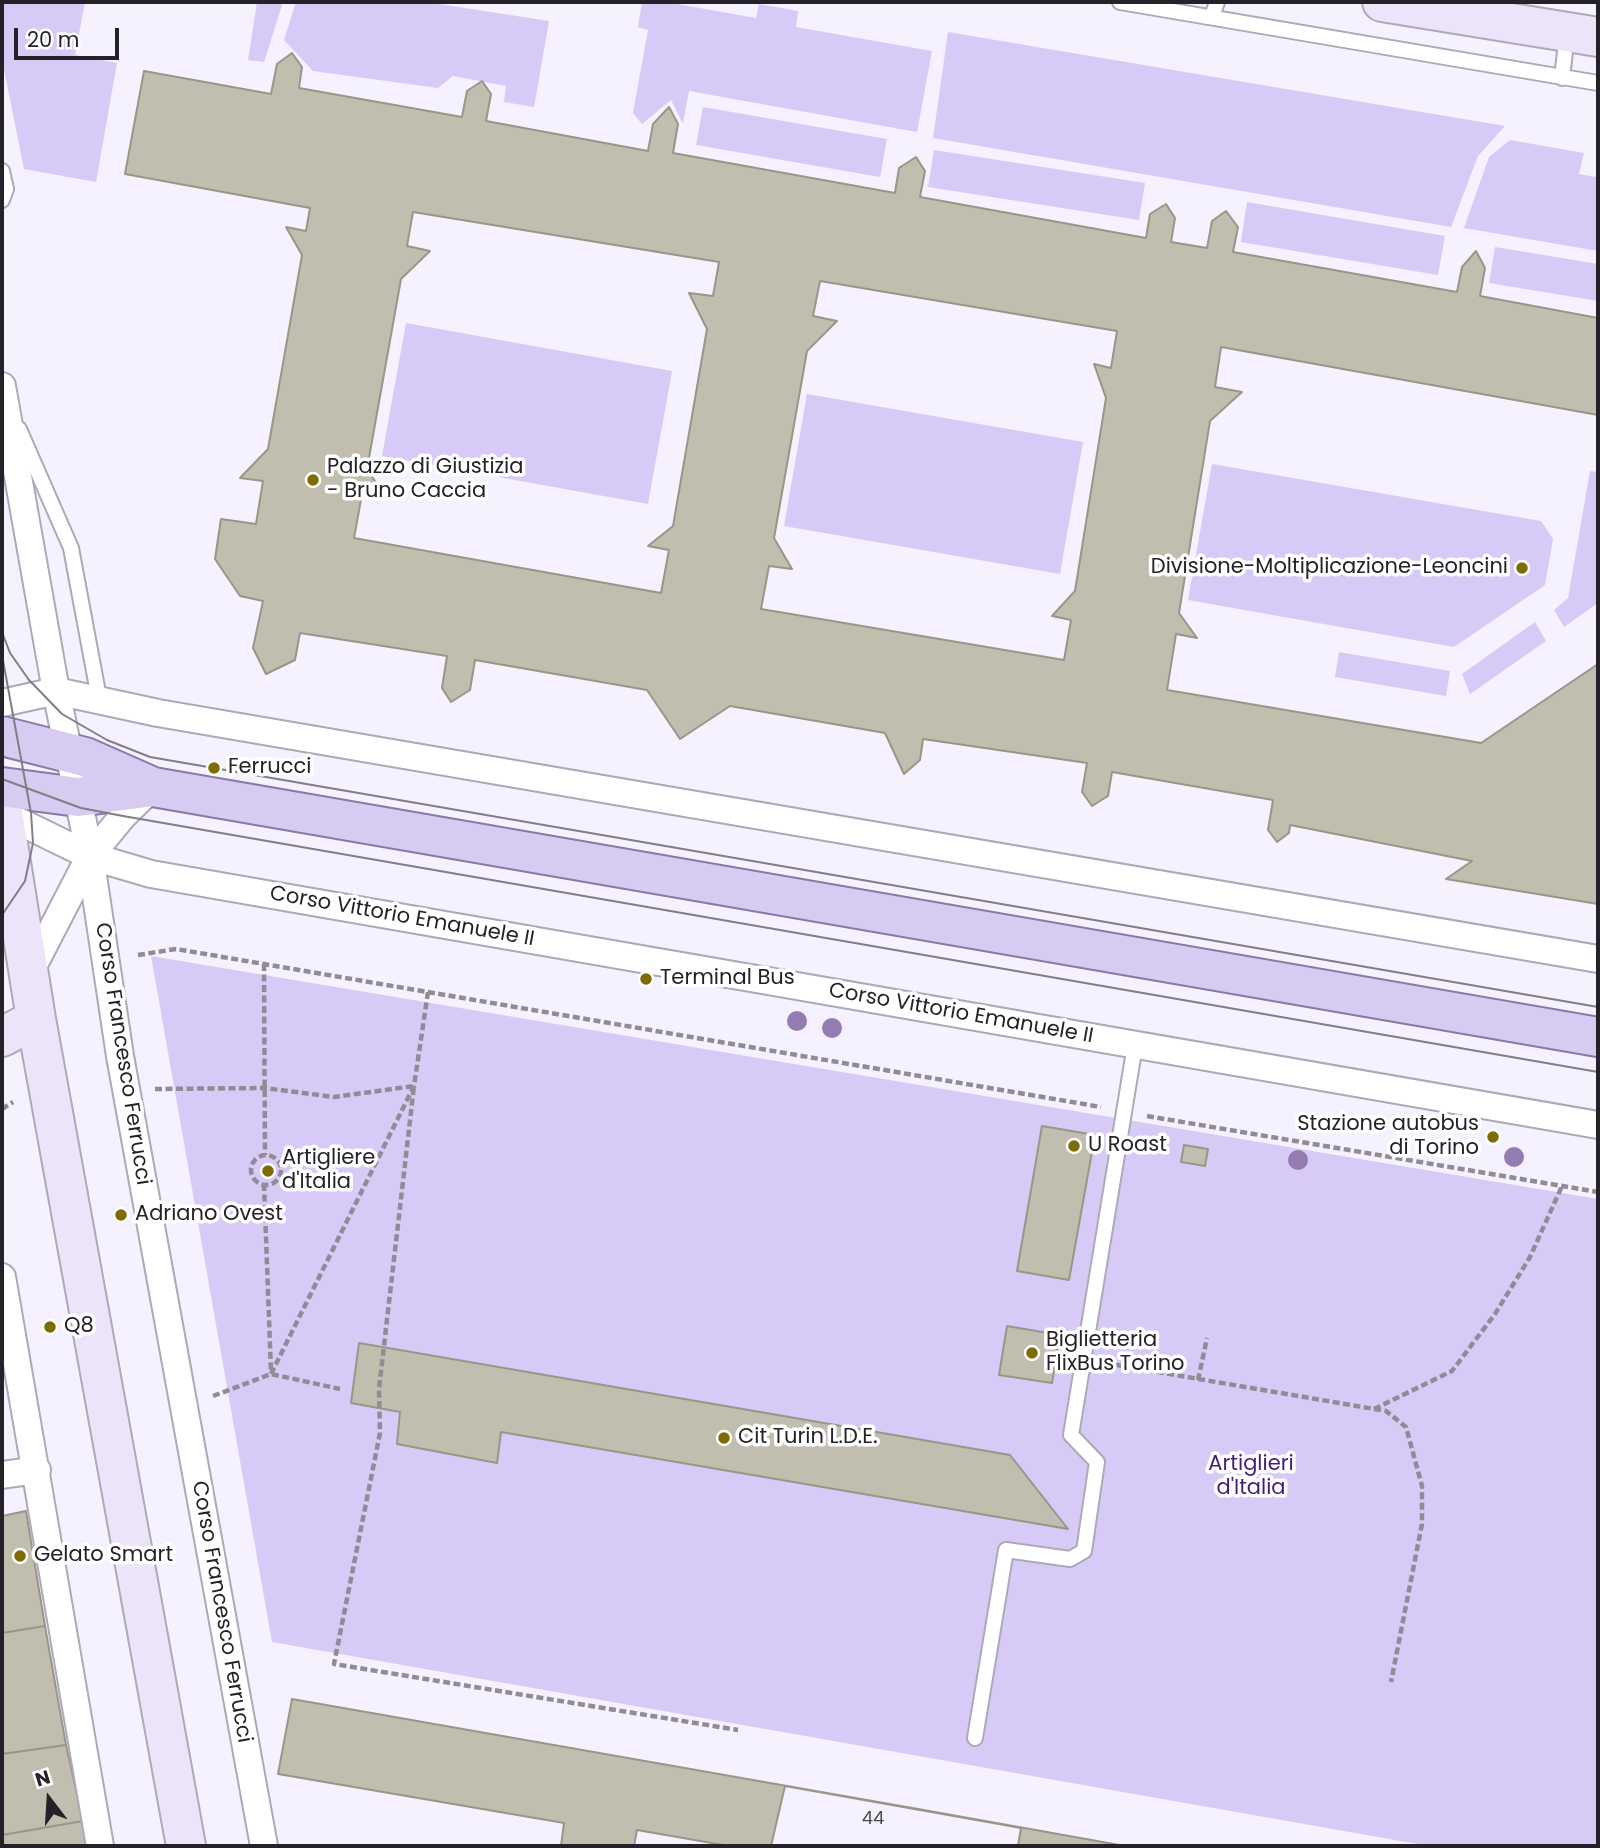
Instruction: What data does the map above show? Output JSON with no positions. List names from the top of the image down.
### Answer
{
  "streets": {
    "street": ["Corso Vittorio Emanuele II", "Corso Francesco Ferrucci"]
  },
  "crossings": [
    ["Corso Vittorio Emanuele II", "Corso Francesco Ferrucci"]
  ],
  "parks": ["Artiglieri d'Italia"],
  "places": [
    "Palazzo di Giustizia - Bruno Caccia",
    "Divisione-Moltiplicazione-Leoncini",
    "Ferrucci",
    "Terminal Bus",
    "Stazione autobus di Torino",
    "U Roast",
    "Artigliere d'Italia",
    "Adriano Ovest",
    "Q8",
    "Biglietteria FlixBus Torino",
    "Cit Turin L.D.E.",
    "Gelato Smart"
  ],
  "house_numbers": ["44"],
  "scale_bar": "20 m",
  "north": "top"
}
